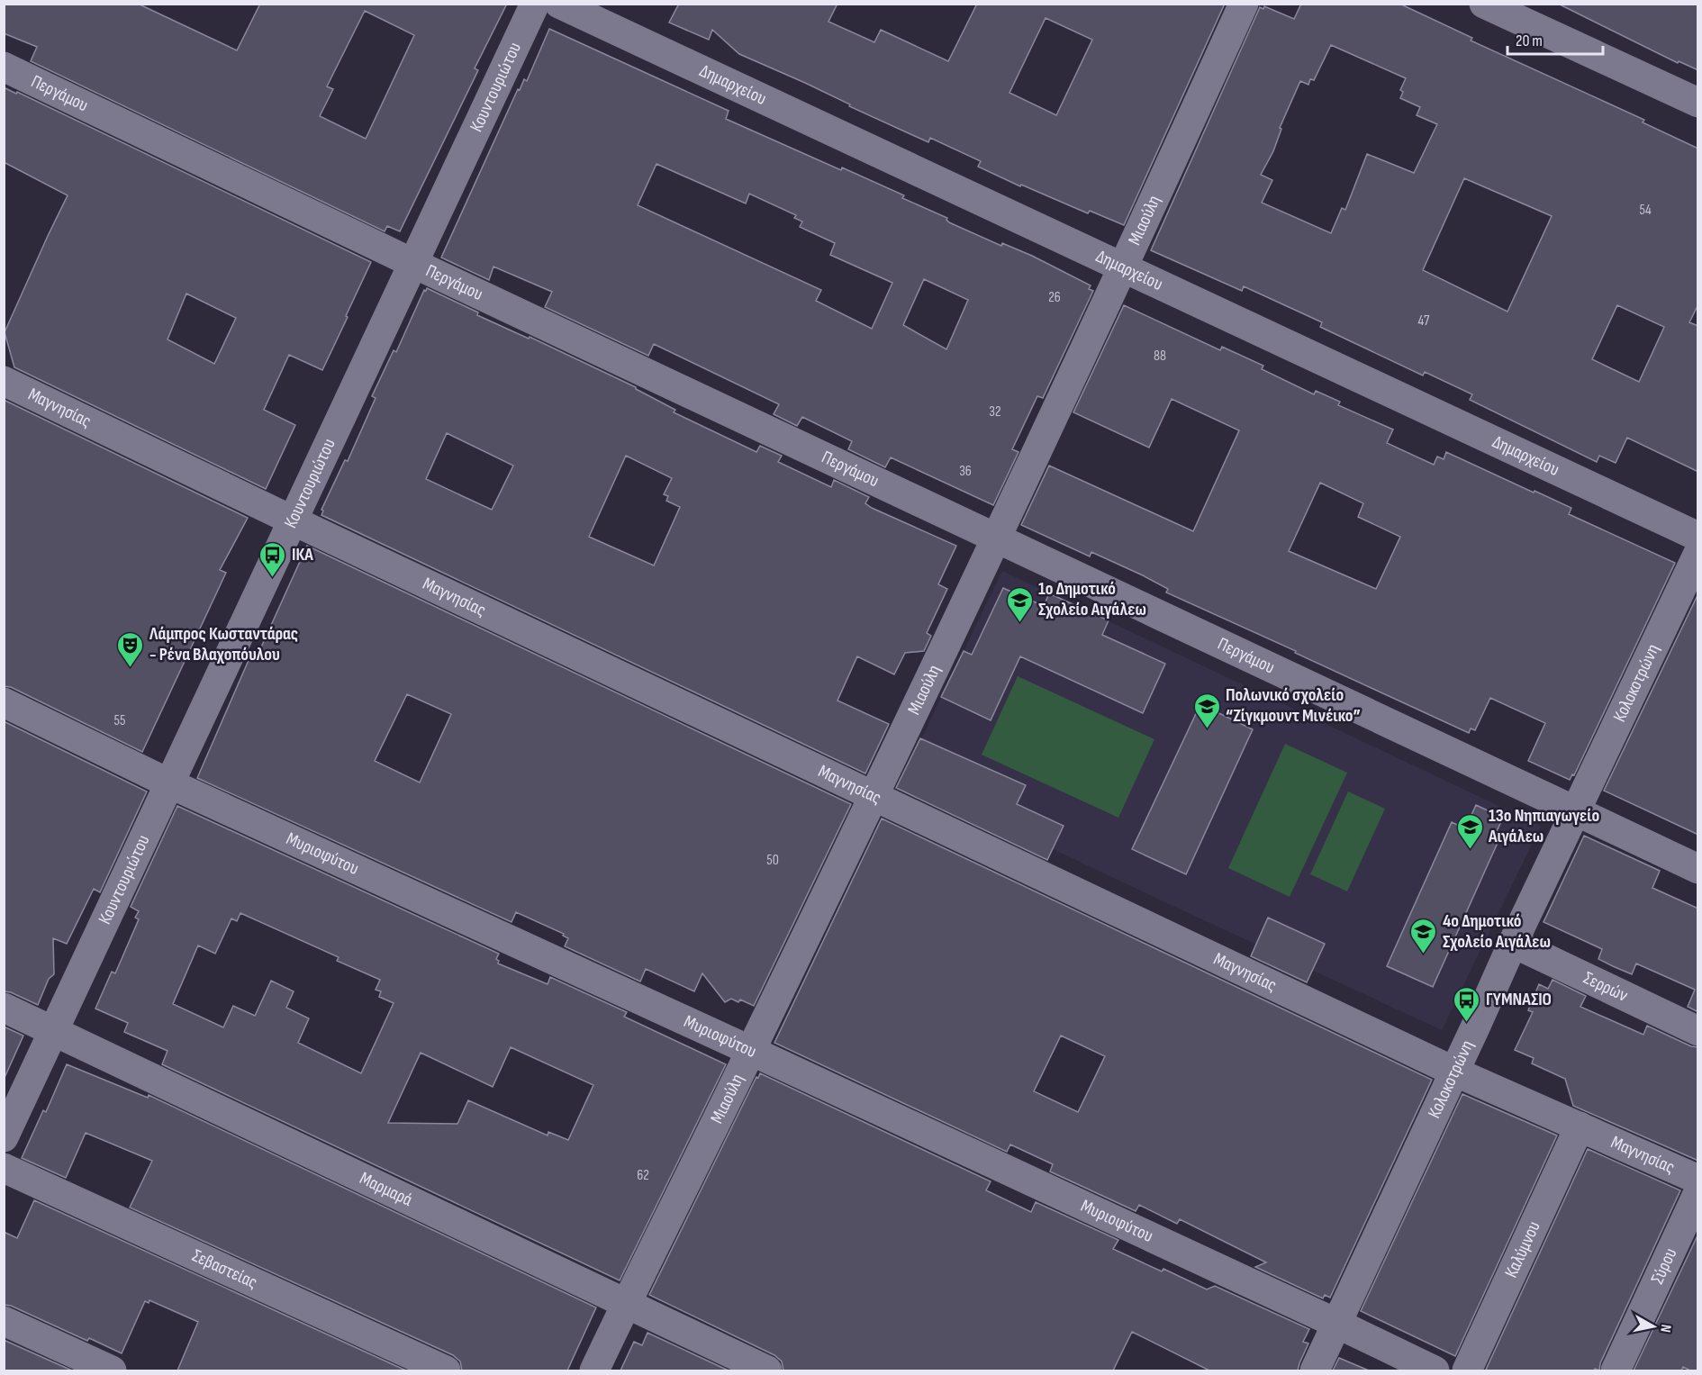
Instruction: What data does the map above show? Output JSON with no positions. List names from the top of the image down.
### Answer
{
  "streets": {
    "street": [
      "Δημαρχείου",
      "Κουντουριώτου",
      "Περγάμου",
      "Μιαούλη",
      "Μαγνησίας",
      "Κολοκοτρώνη",
      "Μυριοφύτου",
      "Σερρών",
      "Μαρμαρά",
      "Καλύμνου",
      "Σύρου",
      "Σεβαστείας"
    ]
  },
  "crossings": [
    ["Δημαρχείου", "Μιαούλη"],
    ["Κουντουριώτου", "Περγάμου"],
    ["Κουντουριώτου", "Μαγνησίας"],
    ["Κουντουριώτου", "Μυριοφύτου"],
    ["Κουντουριώτου", "Μαρμαρά"],
    ["Περγάμου", "Μιαούλη"],
    ["Περγάμου", "Κολοκοτρώνη"],
    ["Μιαούλη", "Μαγνησίας"],
    ["Μιαούλη", "Μυριοφύτου"],
    ["Μιαούλη", "Μαρμαρά"],
    ["Μαγνησίας", "Κολοκοτρώνη"],
    ["Μαγνησίας", "Καλύμνου"],
    ["Κολοκοτρώνη", "Μυριοφύτου"],
    ["Κολοκοτρώνη", "Σερρών"]
  ],
  "places": {
    "bus stop": ["ΙΚΑ", "ΓΥΜΝΑΣΙΟ"],
    "school or university": [
      "1ο Δημοτικό Σχολείο Αιγάλεω",
      "Πολωνικό σχολείο “Ζίγκμουντ Μινέικο”",
      "13ο Νηπιαγωγείο Αιγάλεω",
      "4ο Δημοτικό Σχολείο Αιγάλεω"
    ],
    "theatre": ["Λάμπρος Κωσταντάρας - Ρένα Βλαχοπόυλου"]
  },
  "house_numbers": [
    "54",
    "26",
    "47",
    "88",
    "32",
    "36",
    "55",
    "50",
    "62"
  ],
  "scale_bar": "20 m",
  "north": "right"
}
